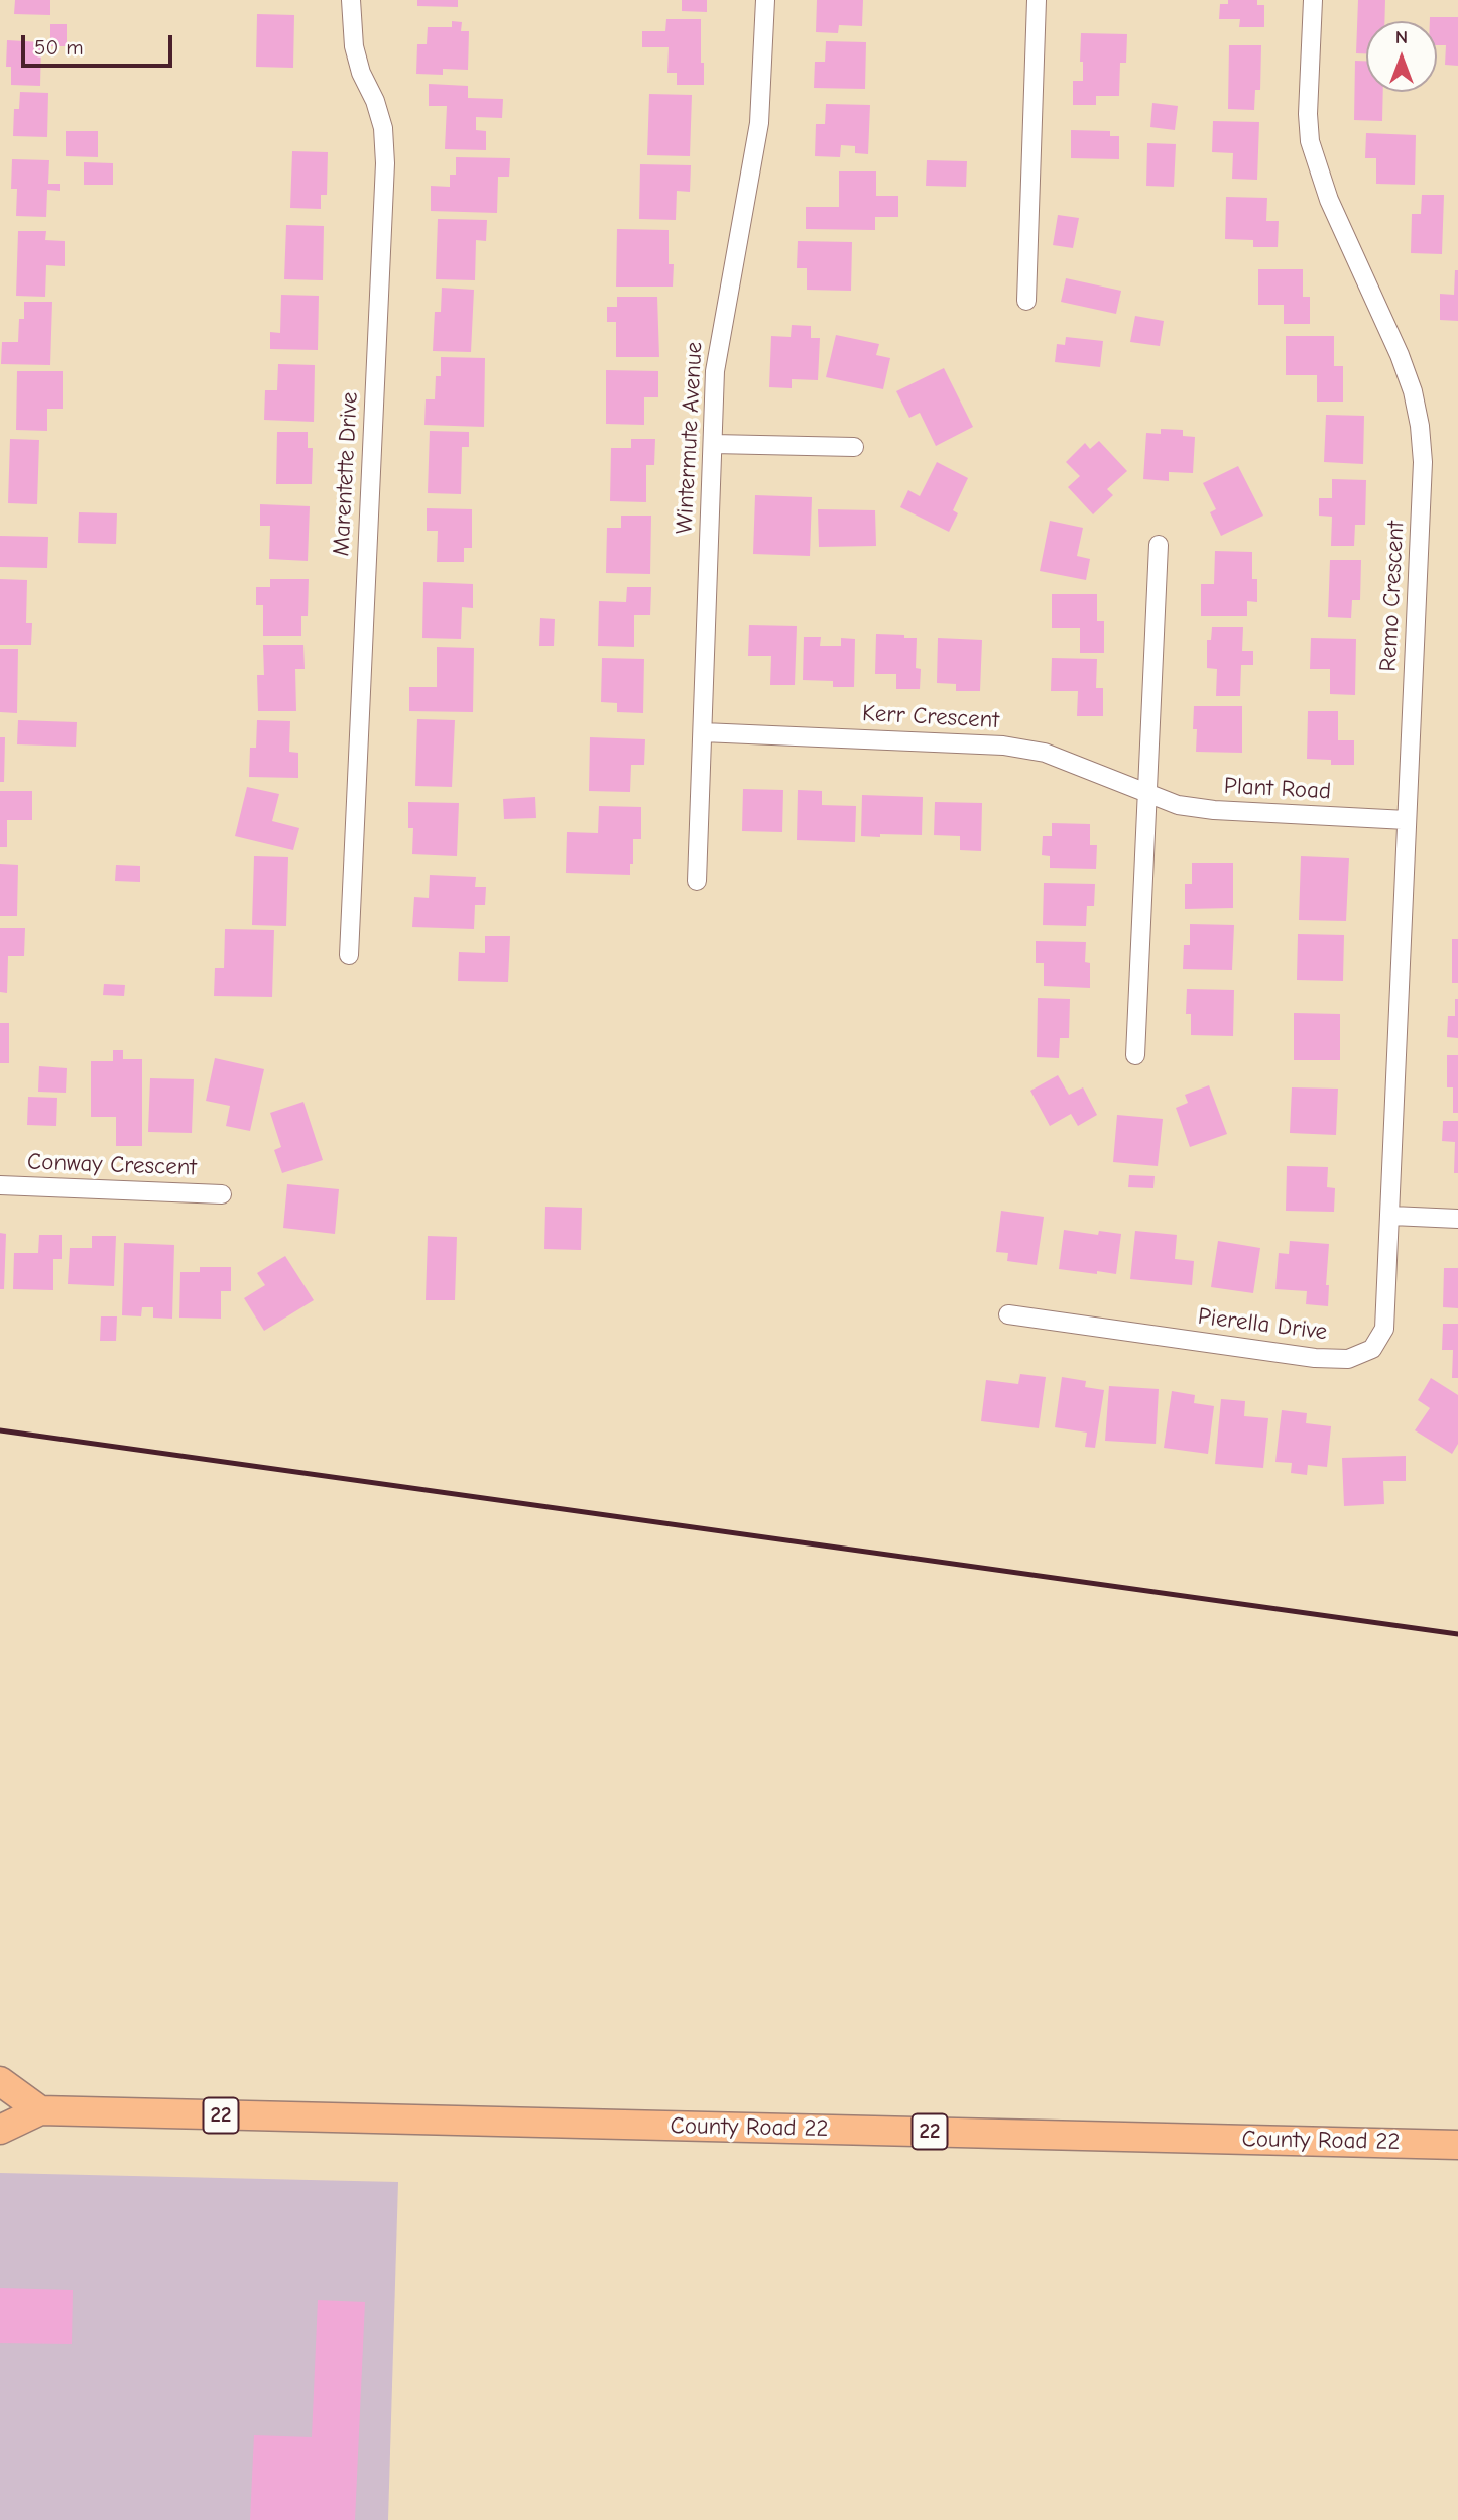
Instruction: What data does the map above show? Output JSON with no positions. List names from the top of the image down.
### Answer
{
  "streets": {
    "main road": ["22", "County Road 22"],
    "street": [
      "Wintermute Avenue",
      "Marentette Drive",
      "Remo Crescent",
      "Kerr Crescent",
      "Plant Road",
      "Conway Crescent",
      "Pierella Drive"
    ]
  },
  "crossings": [
    ["Wintermute Avenue", "Kerr Crescent"],
    ["Remo Crescent", "Plant Road"],
    ["Remo Crescent", "Pierella Drive"],
    ["Kerr Crescent", "Plant Road"]
  ],
  "scale_bar": "50 m",
  "north": "top"
}
